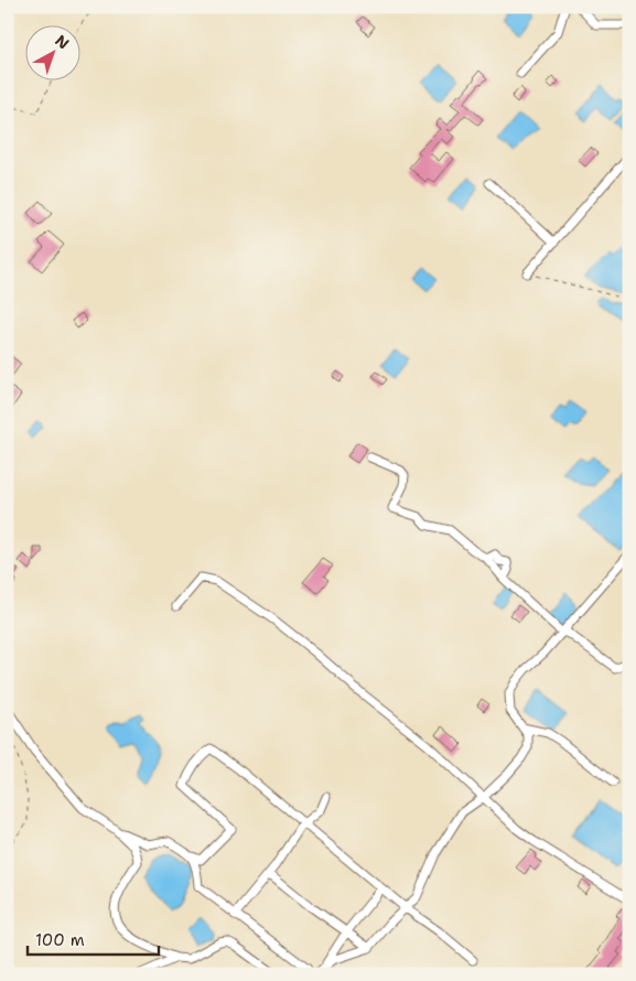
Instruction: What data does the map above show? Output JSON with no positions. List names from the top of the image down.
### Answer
{
  "scale_bar": "100 m",
  "north": "top right"
}
